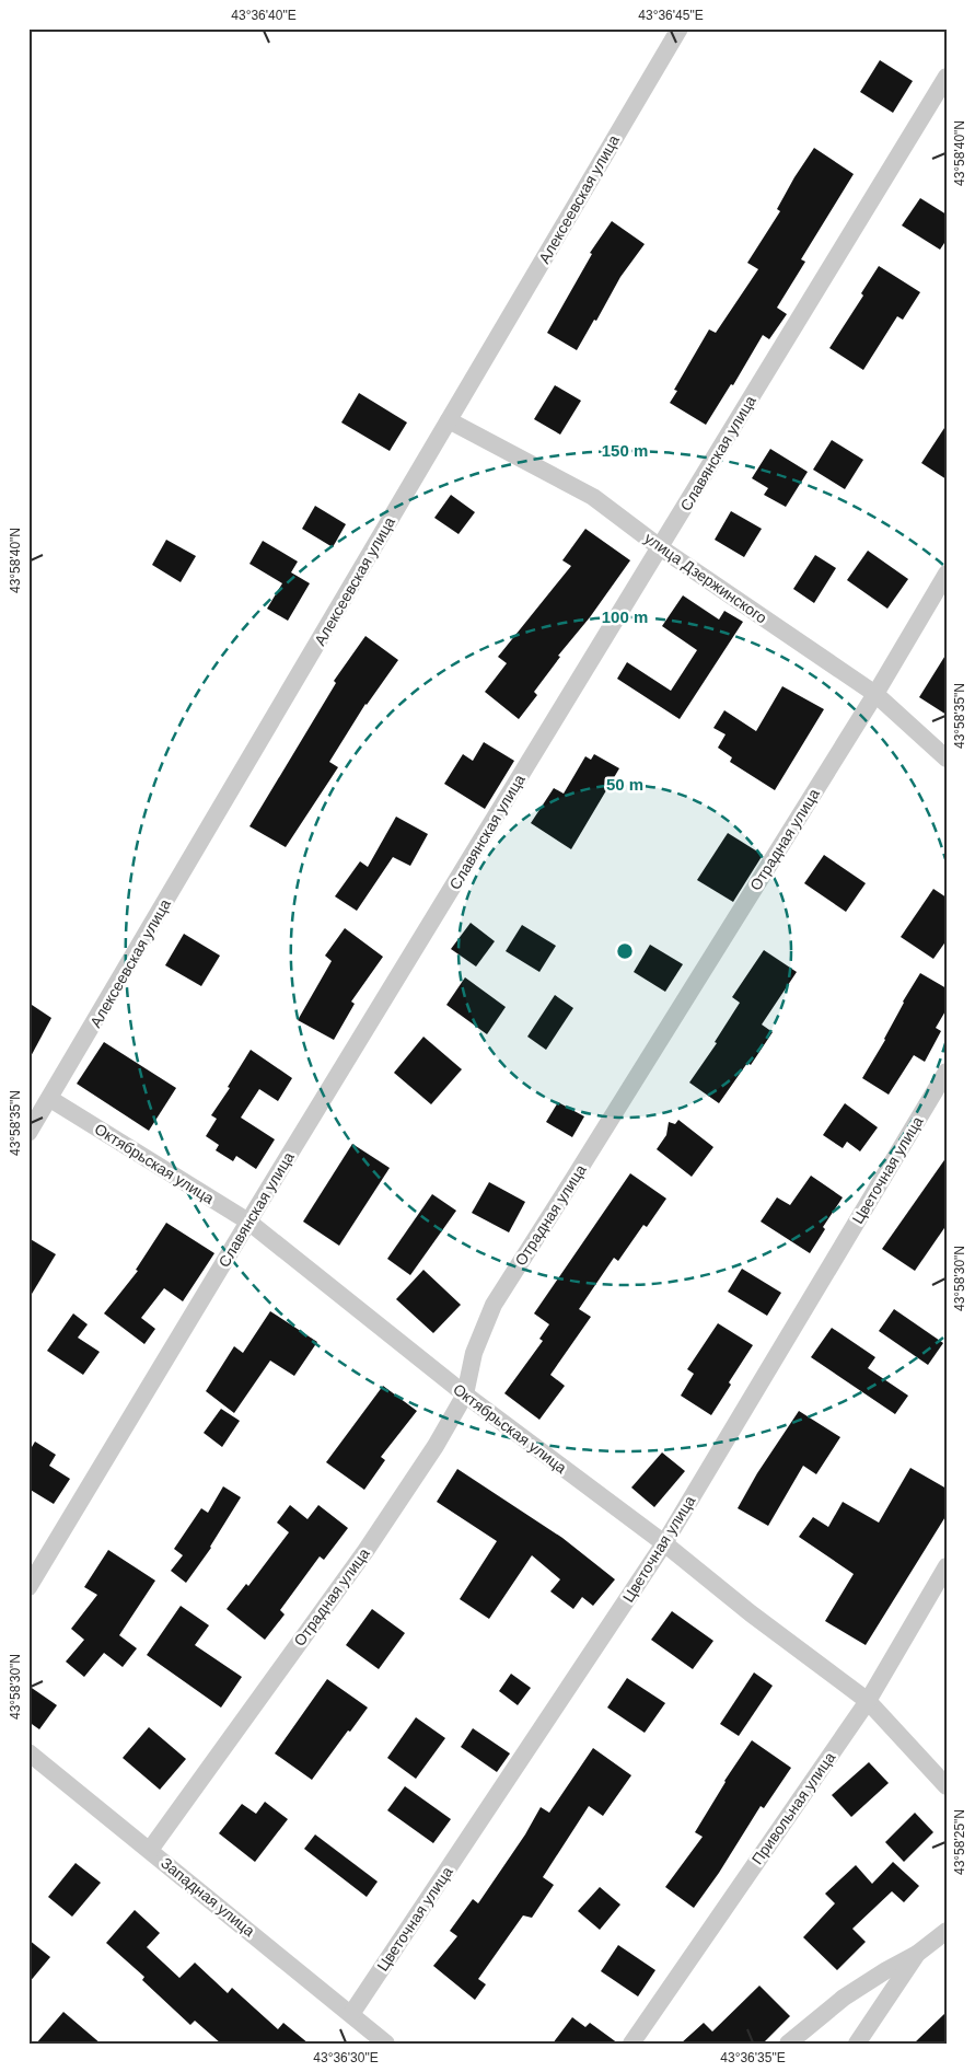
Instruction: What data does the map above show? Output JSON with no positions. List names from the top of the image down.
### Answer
{
  "streets": {
    "street": [
      "Алексеевская улица",
      "Славянская улица",
      "улица Дзержинского",
      "Отрадная улица",
      "Октябрьская улица",
      "Цветочная улица",
      "Привольная улица",
      "Западная улица"
    ]
  },
  "crossings": [
    ["Алексеевская улица", "улица Дзержинского"],
    ["Алексеевская улица", "Октябрьская улица"],
    ["Славянская улица", "улица Дзержинского"],
    ["Славянская улица", "Октябрьская улица"],
    ["улица Дзержинского", "Отрадная улица"],
    ["Отрадная улица", "Октябрьская улица"],
    ["Отрадная улица", "Западная улица"],
    ["Октябрьская улица", "Цветочная улица"],
    ["Октябрьская улица", "Привольная улица"],
    ["Цветочная улица", "Западная улица"]
  ],
  "coordinates": [
    "43°36'40\"E",
    "43°36'45\"E",
    "43°58'40\"N",
    "43°58'35\"N",
    "43°58'30\"N",
    "43°58'25\"N",
    "43°36'30\"E",
    "43°36'35\"E"
  ],
  "rings": ["150 m", "100 m", "50 m"]
}
